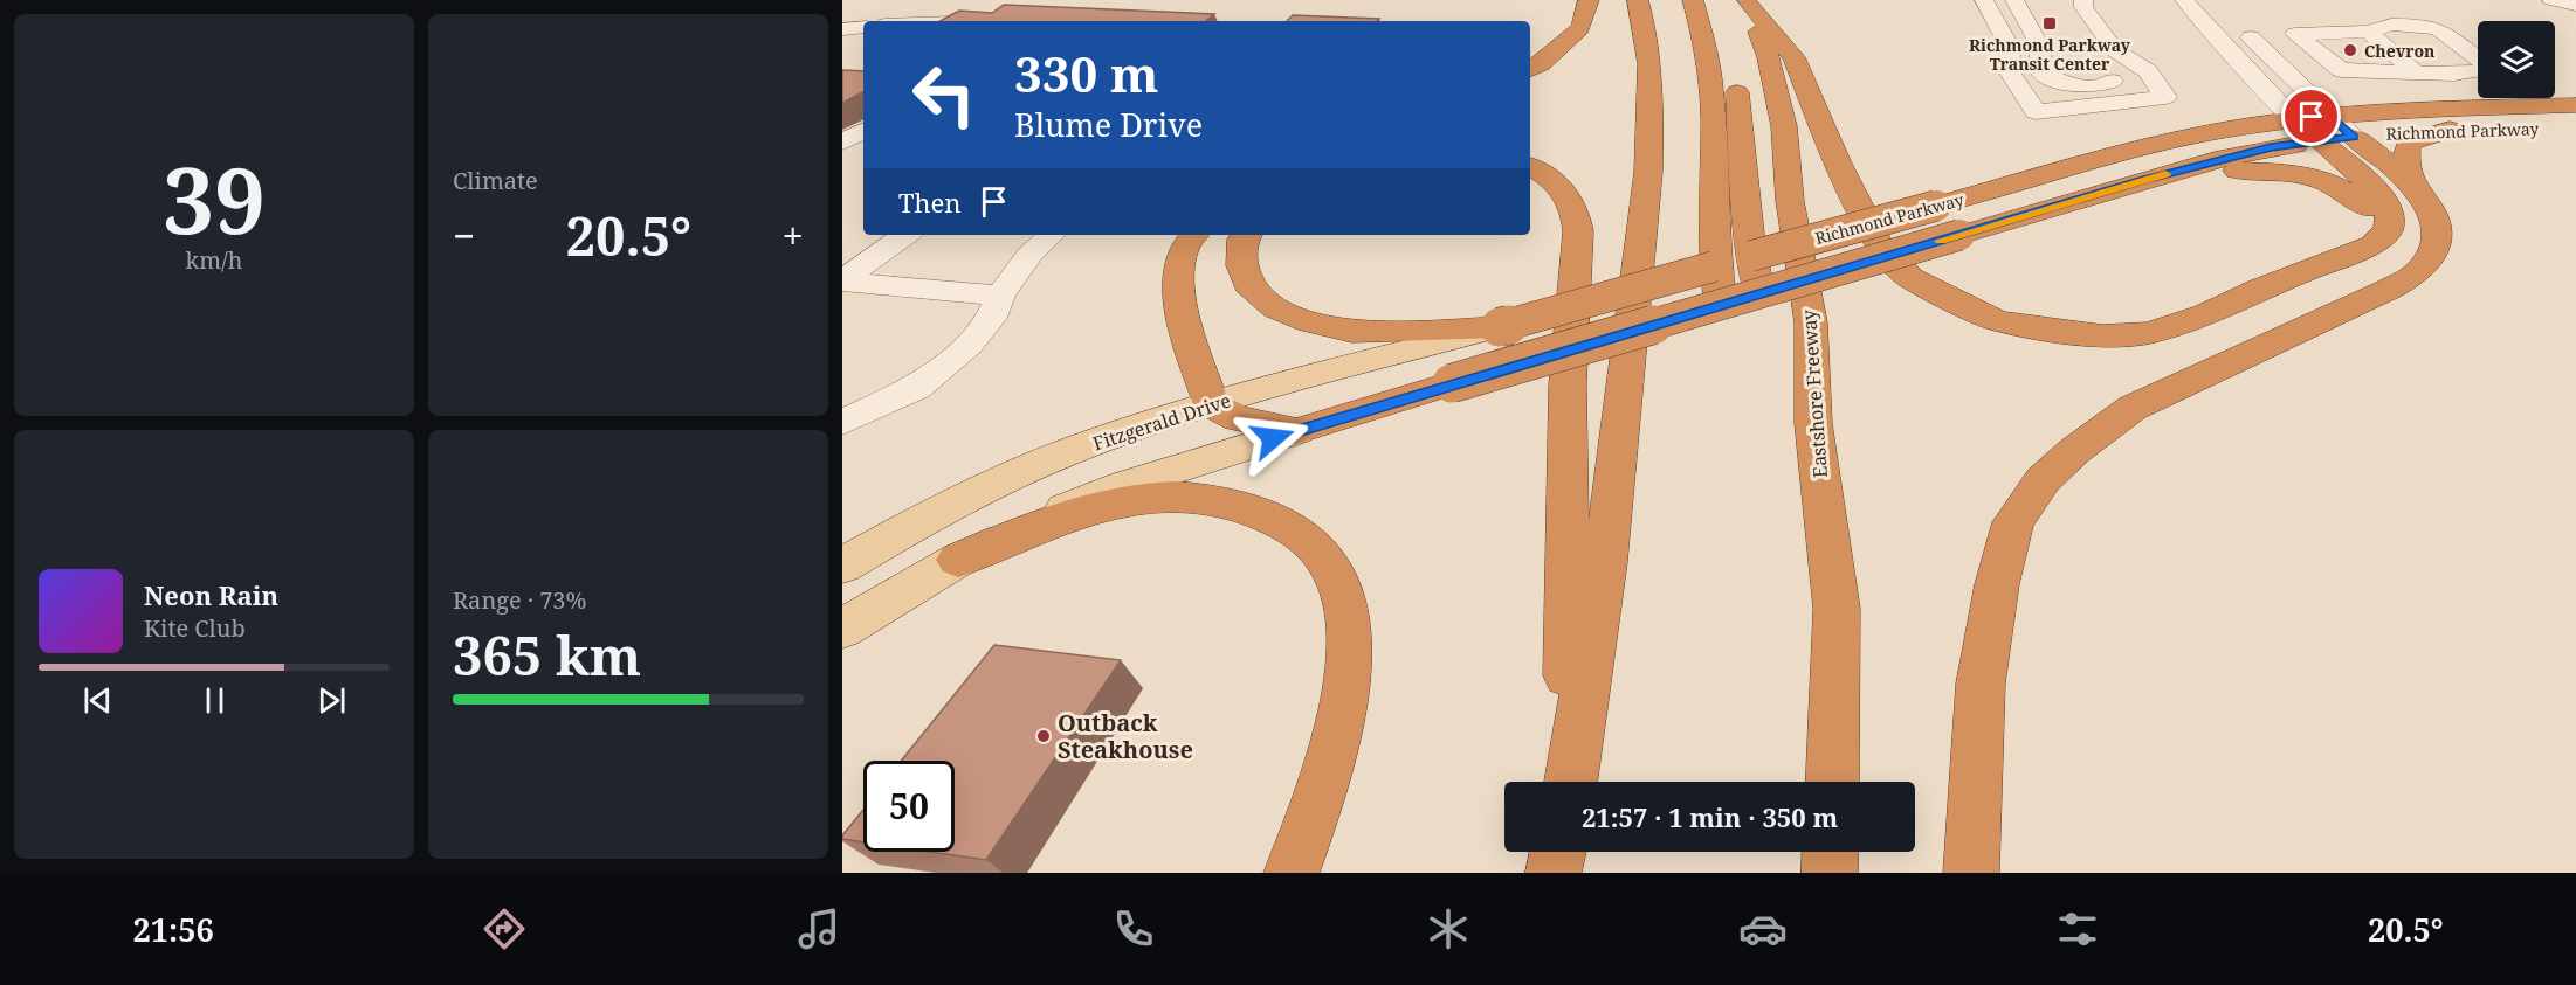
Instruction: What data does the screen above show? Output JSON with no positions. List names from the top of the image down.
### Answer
{
  "streets": {
    "highway": ["Richmond Parkway", "Eastshore Freeway"],
    "main road": ["Fitzgerald Drive"]
  },
  "crossings": [
    ["Richmond Parkway", "Fitzgerald Drive"]
  ],
  "places": {
    "transit": ["Richmond Parkway Transit Center"],
    "other": ["Chevron", "Outback Steakhouse"]
  },
  "page": {
    "tile": [
      ["39", "km/h"],
      "Climate",
      ["Range · 73%", "365 km"]
    ],
    "turn": ["330 m", "Blume Drive"],
    "then": "Then",
    "heat": ["−", "20.5°", "+"],
    "song": ["Neon Rain", "Kite Club"],
    "limit": "50",
    "trip": "21:57 · 1 min · 350 m",
    "tabs": ["21:56", "20.5°"]
  }
}
